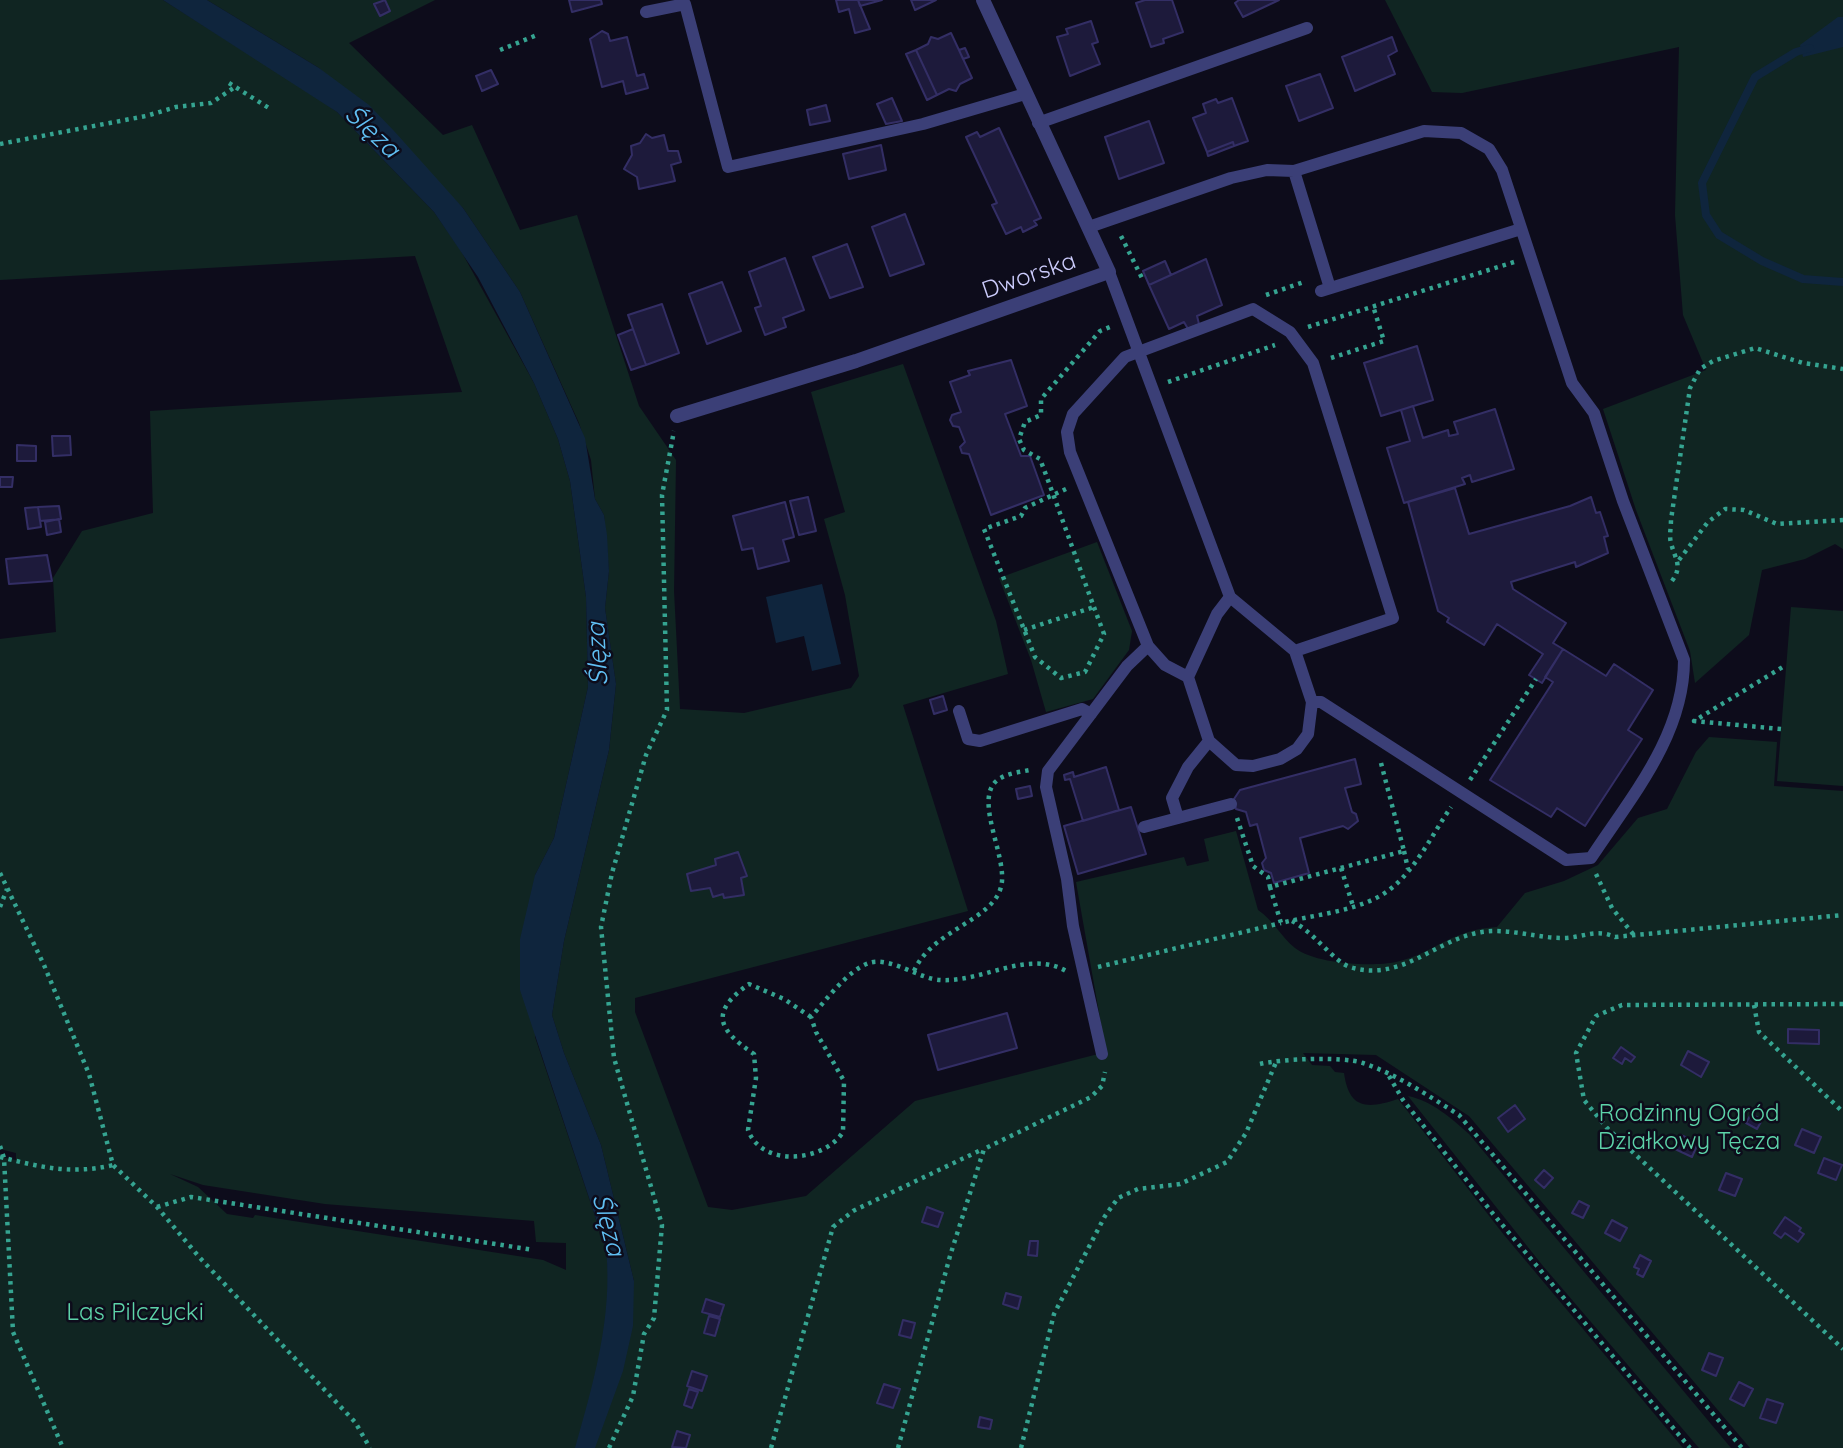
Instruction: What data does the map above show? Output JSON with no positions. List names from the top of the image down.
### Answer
{
  "streets": {
    "street": ["Dworska"]
  },
  "water": ["Ślęza"],
  "parks": ["Rodzinny Ogród Działkowy Tęcza", "Las Pilczycki"]
}
